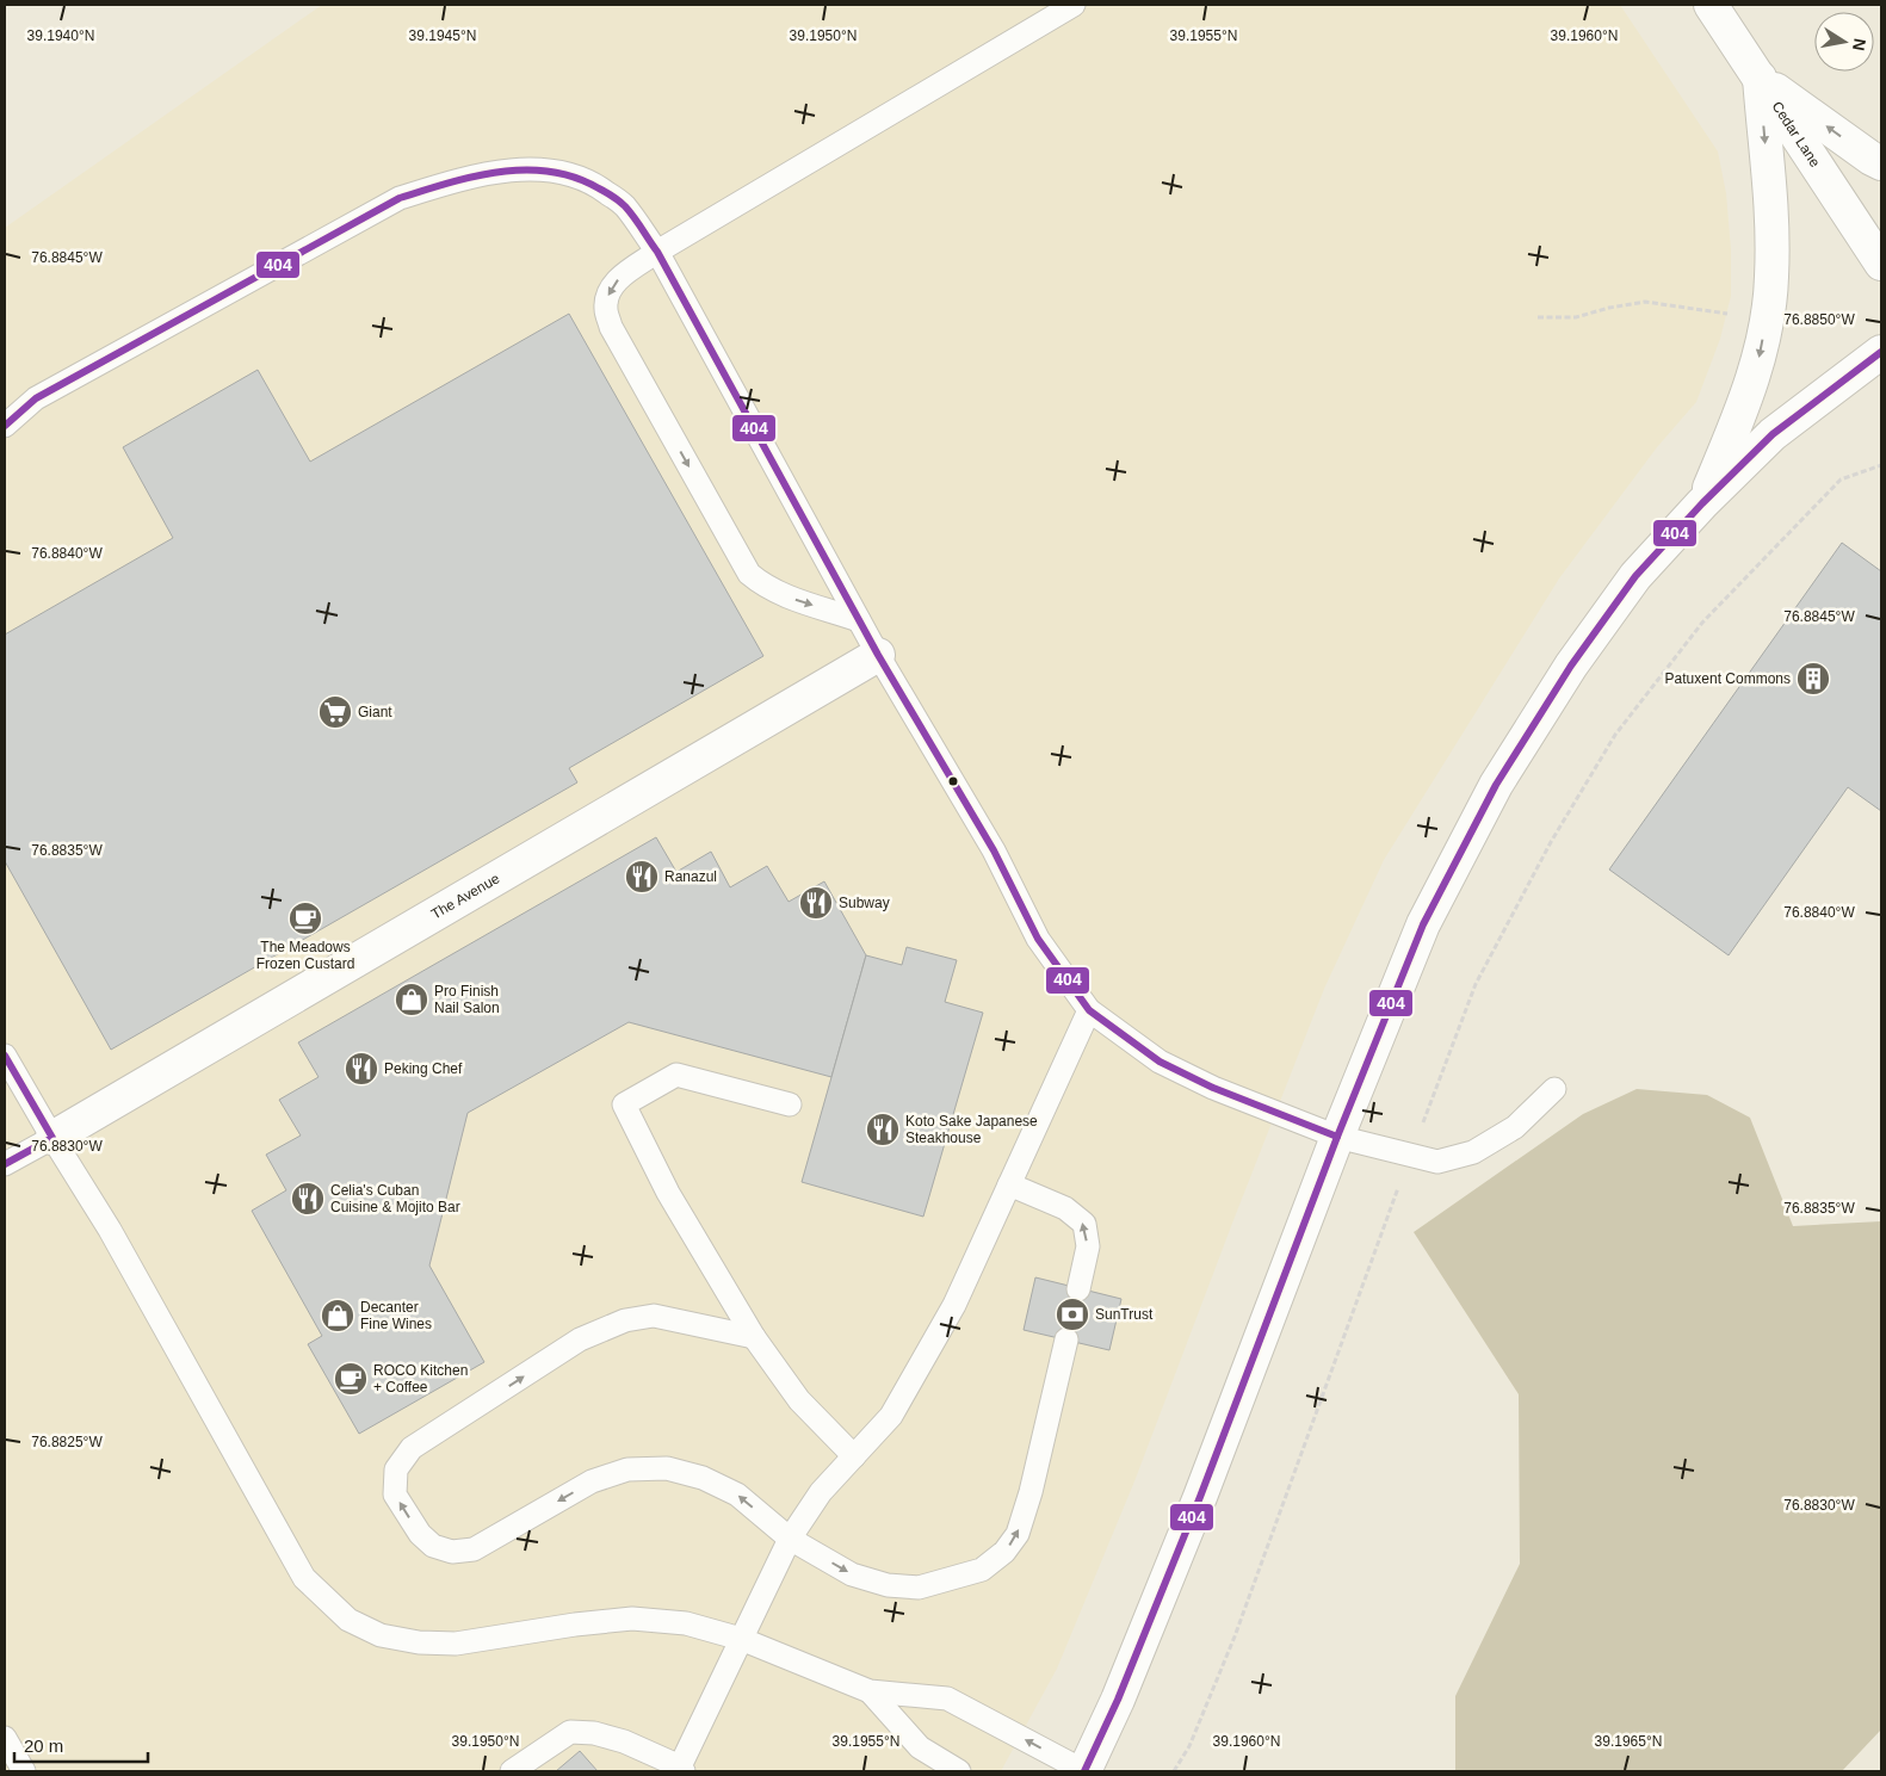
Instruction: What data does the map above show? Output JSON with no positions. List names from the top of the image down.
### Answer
{
  "streets": {
    "street": ["Cedar Lane", "The Avenue"]
  },
  "places": {
    "building": ["Patuxent Commons"],
    "supermarket": ["Giant"],
    "restaurant": [
      "Ranazul",
      "Subway",
      "Peking Chef",
      "Koto Sake Japanese Steakhouse",
      "Celia's Cuban Cuisine & Mojito Bar"
    ],
    "cafe": ["The Meadows Frozen Custard", "ROCO Kitchen + Coffee"],
    "shop": ["Pro Finish Nail Salon", "Decanter Fine Wines"],
    "bank": ["SunTrust"]
  },
  "lines": ["transit line 404"],
  "scale_bar": "20 m",
  "north": "right",
  "coordinates": [
    "39.1940°N",
    "39.1945°N",
    "39.1950°N",
    "39.1955°N",
    "39.1960°N",
    "76.8845°W",
    "76.8850°W",
    "76.8840°W",
    "76.8835°W",
    "76.8830°W",
    "76.8825°W",
    "39.1965°N"
  ]
}
